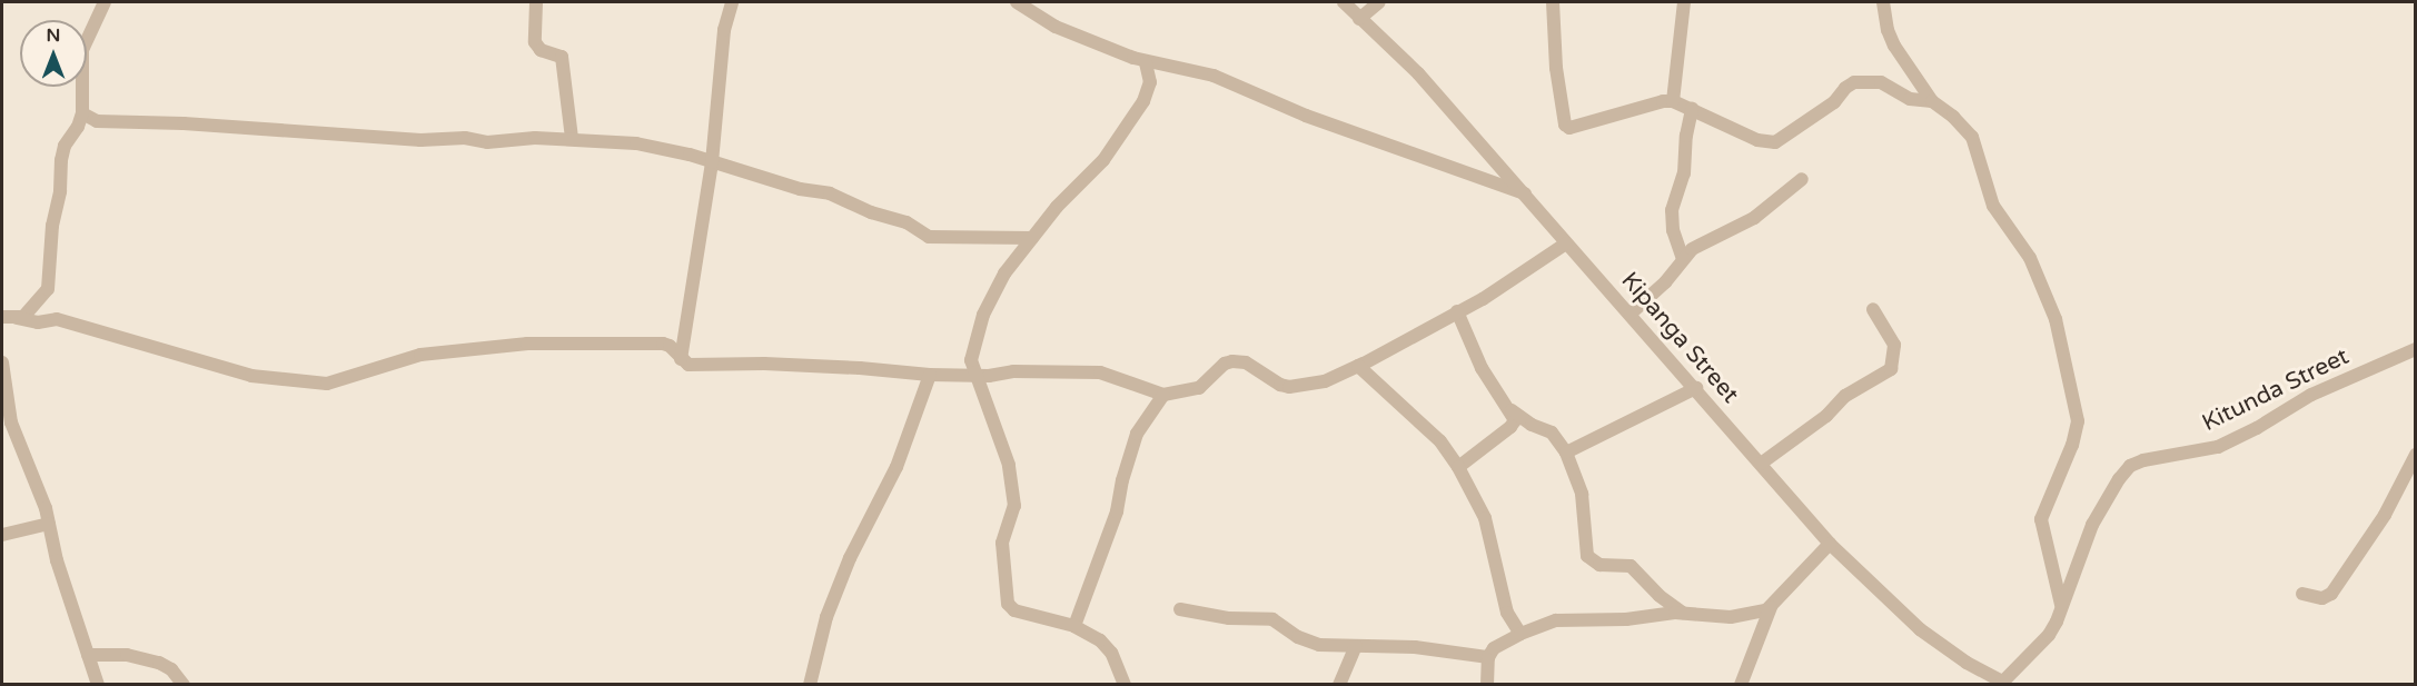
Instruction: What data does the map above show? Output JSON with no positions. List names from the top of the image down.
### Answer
{
  "streets": {
    "street": ["Kipanga Street", "Kitunda Street"]
  },
  "crossings": [
    ["Kipanga Street", "Kitunda Street"]
  ],
  "north": "top"
}
